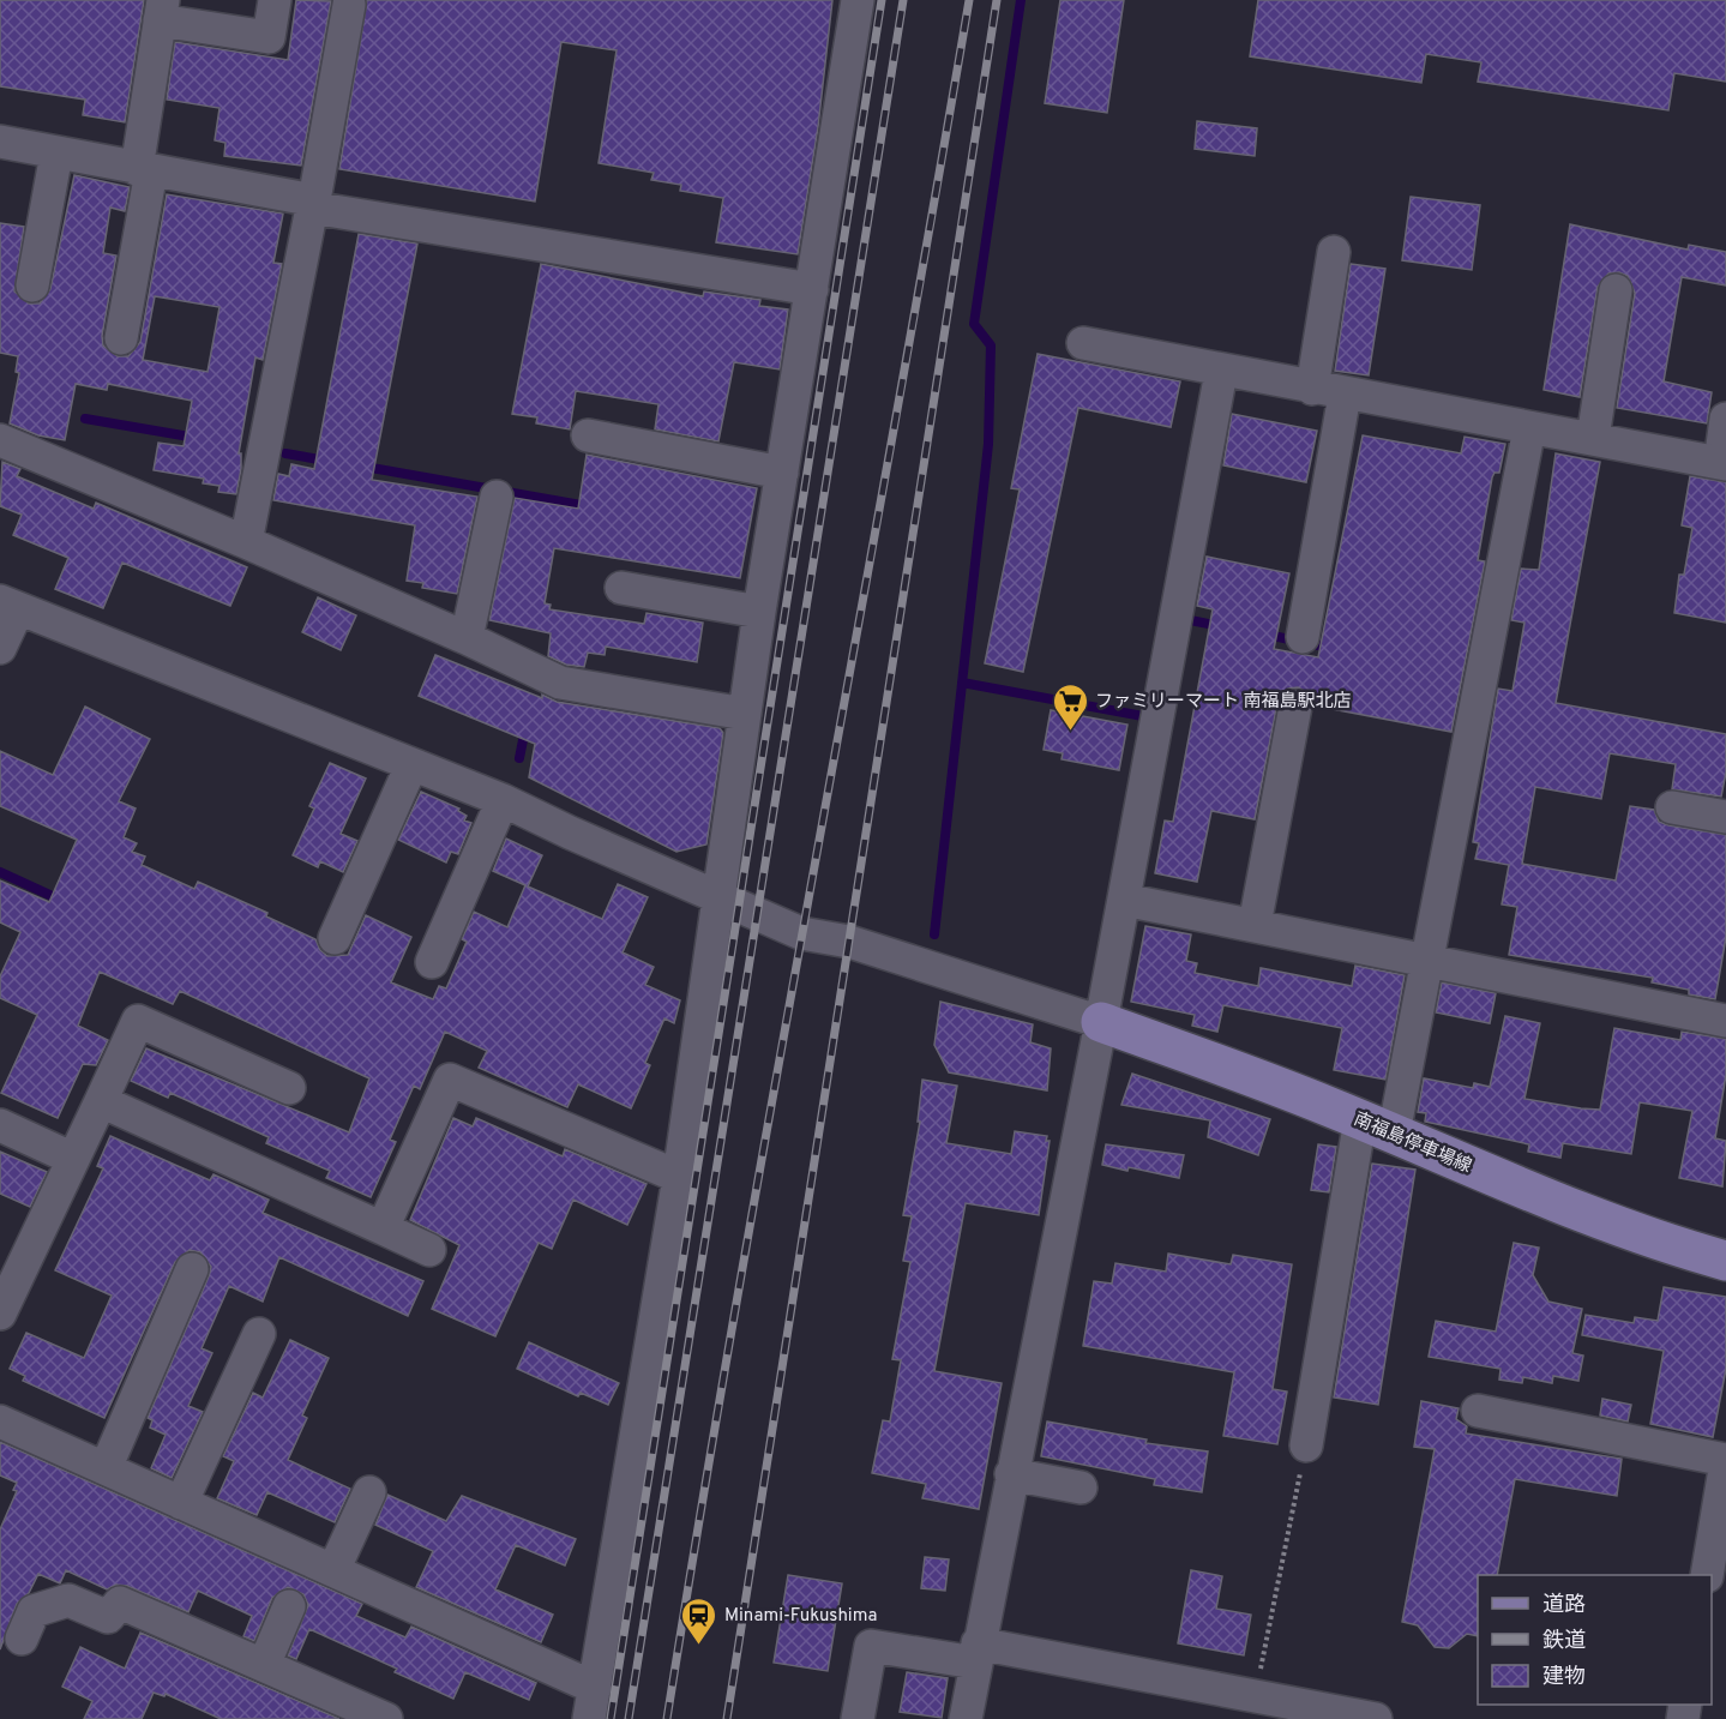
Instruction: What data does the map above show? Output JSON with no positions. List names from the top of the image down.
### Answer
{
  "streets": {
    "main road": ["南福島停車場線"]
  },
  "places": {
    "supermarket": ["ファミリーマート 南福島駅北店"],
    "station": ["Minami-Fukushima"]
  },
  "legend": ["道路", "鉄道", "建物"]
}
